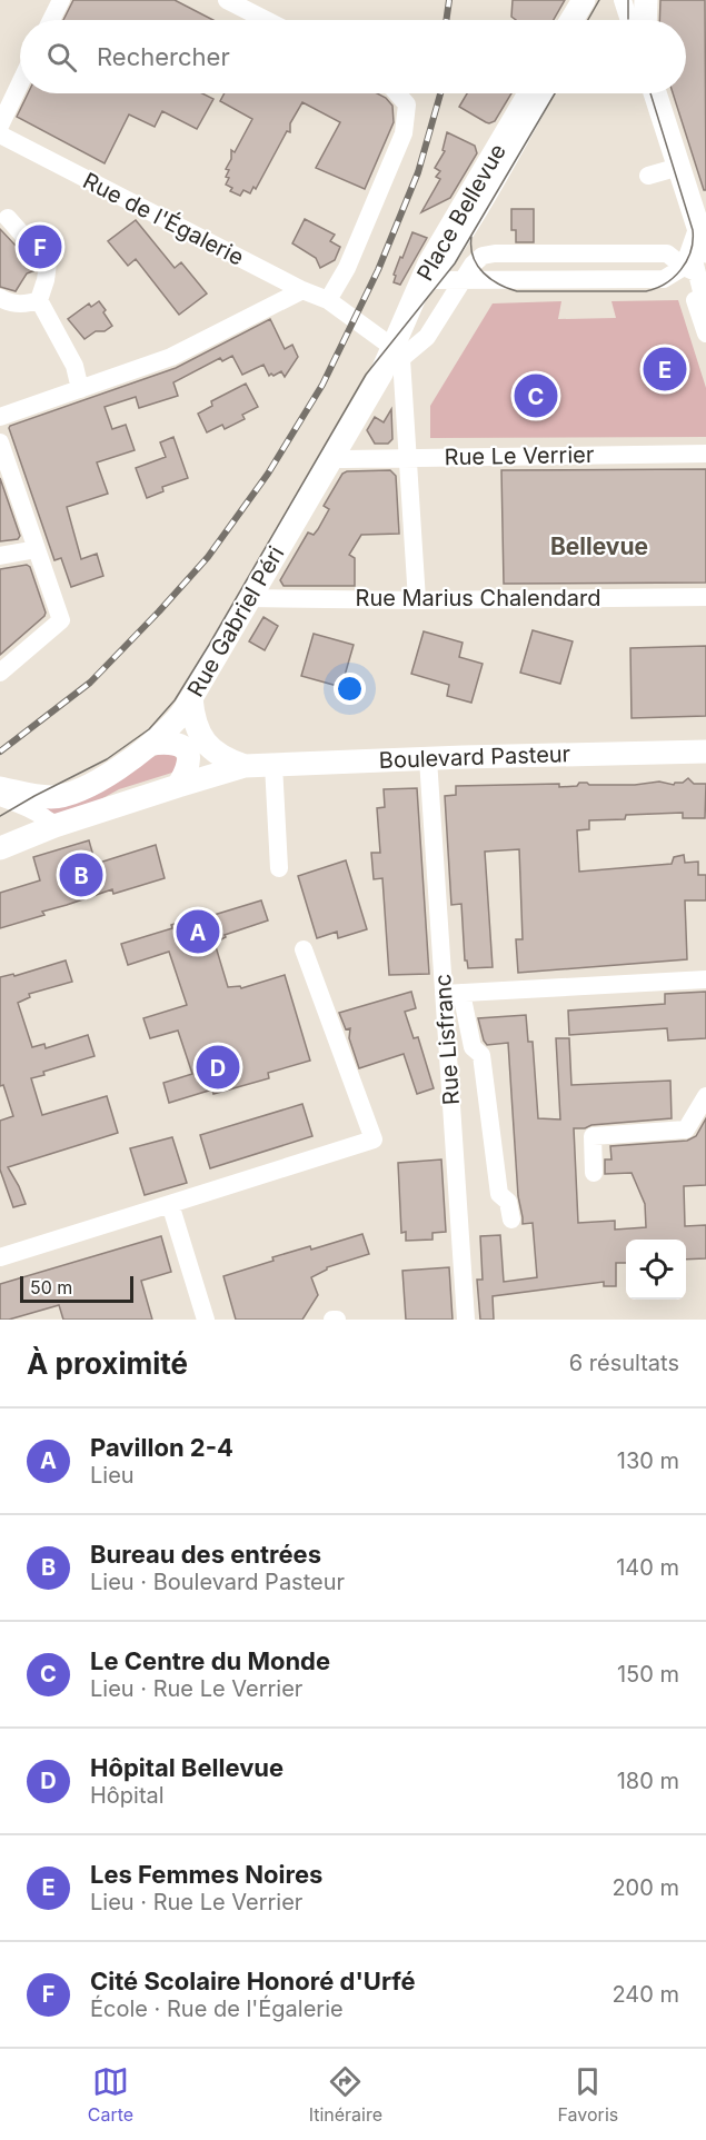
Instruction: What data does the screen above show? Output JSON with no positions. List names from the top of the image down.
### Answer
{
  "streets": {
    "main road": ["Place Bellevue", "Rue Gabriel Péri", "Boulevard Pasteur"],
    "street": [
      "Rue de l'Égalerie",
      "Rue Le Verrier",
      "Rue Marius Chalendard",
      "Rue Lisfranc"
    ]
  },
  "crossings": [
    ["Place Bellevue", "Rue de l'Égalerie"],
    ["Place Bellevue", "Rue Gabriel Péri"],
    ["Rue de l'Égalerie", "Rue Gabriel Péri"],
    ["Rue Le Verrier", "Rue Gabriel Péri"],
    ["Rue Marius Chalendard", "Rue Gabriel Péri"],
    ["Rue Gabriel Péri", "Boulevard Pasteur"],
    ["Boulevard Pasteur", "Rue Lisfranc"]
  ],
  "districts": ["Bellevue"],
  "scale_bar": "50 m",
  "page": {
    "search": "Rechercher",
    "pins": [
      "F",
      "E",
      "C",
      "B",
      "A",
      "D"
    ],
    "scale": "50 m",
    "heading": ["À proximité", "6 résultats"],
    "list": [
      {
        "mark": "A",
        "name": "Pavillon 2-4",
        "note": "Lieu",
        "value": "130 m"
      },
      {
        "mark": "B",
        "name": "Bureau des entrées",
        "note": "Lieu · Boulevard Pasteur",
        "value": "140 m"
      },
      {
        "mark": "C",
        "name": "Le Centre du Monde",
        "note": "Lieu · Rue Le Verrier",
        "value": "150 m"
      },
      {
        "mark": "D",
        "name": "Hôpital Bellevue",
        "note": "Hôpital",
        "value": "180 m"
      },
      {
        "mark": "E",
        "name": "Les Femmes Noires",
        "note": "Lieu · Rue Le Verrier",
        "value": "200 m"
      },
      {
        "mark": "F",
        "name": "Cité Scolaire Honoré d'Urfé",
        "note": "École · Rue de l'Égalerie",
        "value": "240 m"
      }
    ],
    "nav": ["Carte", "Itinéraire", "Favoris"]
  }
}
